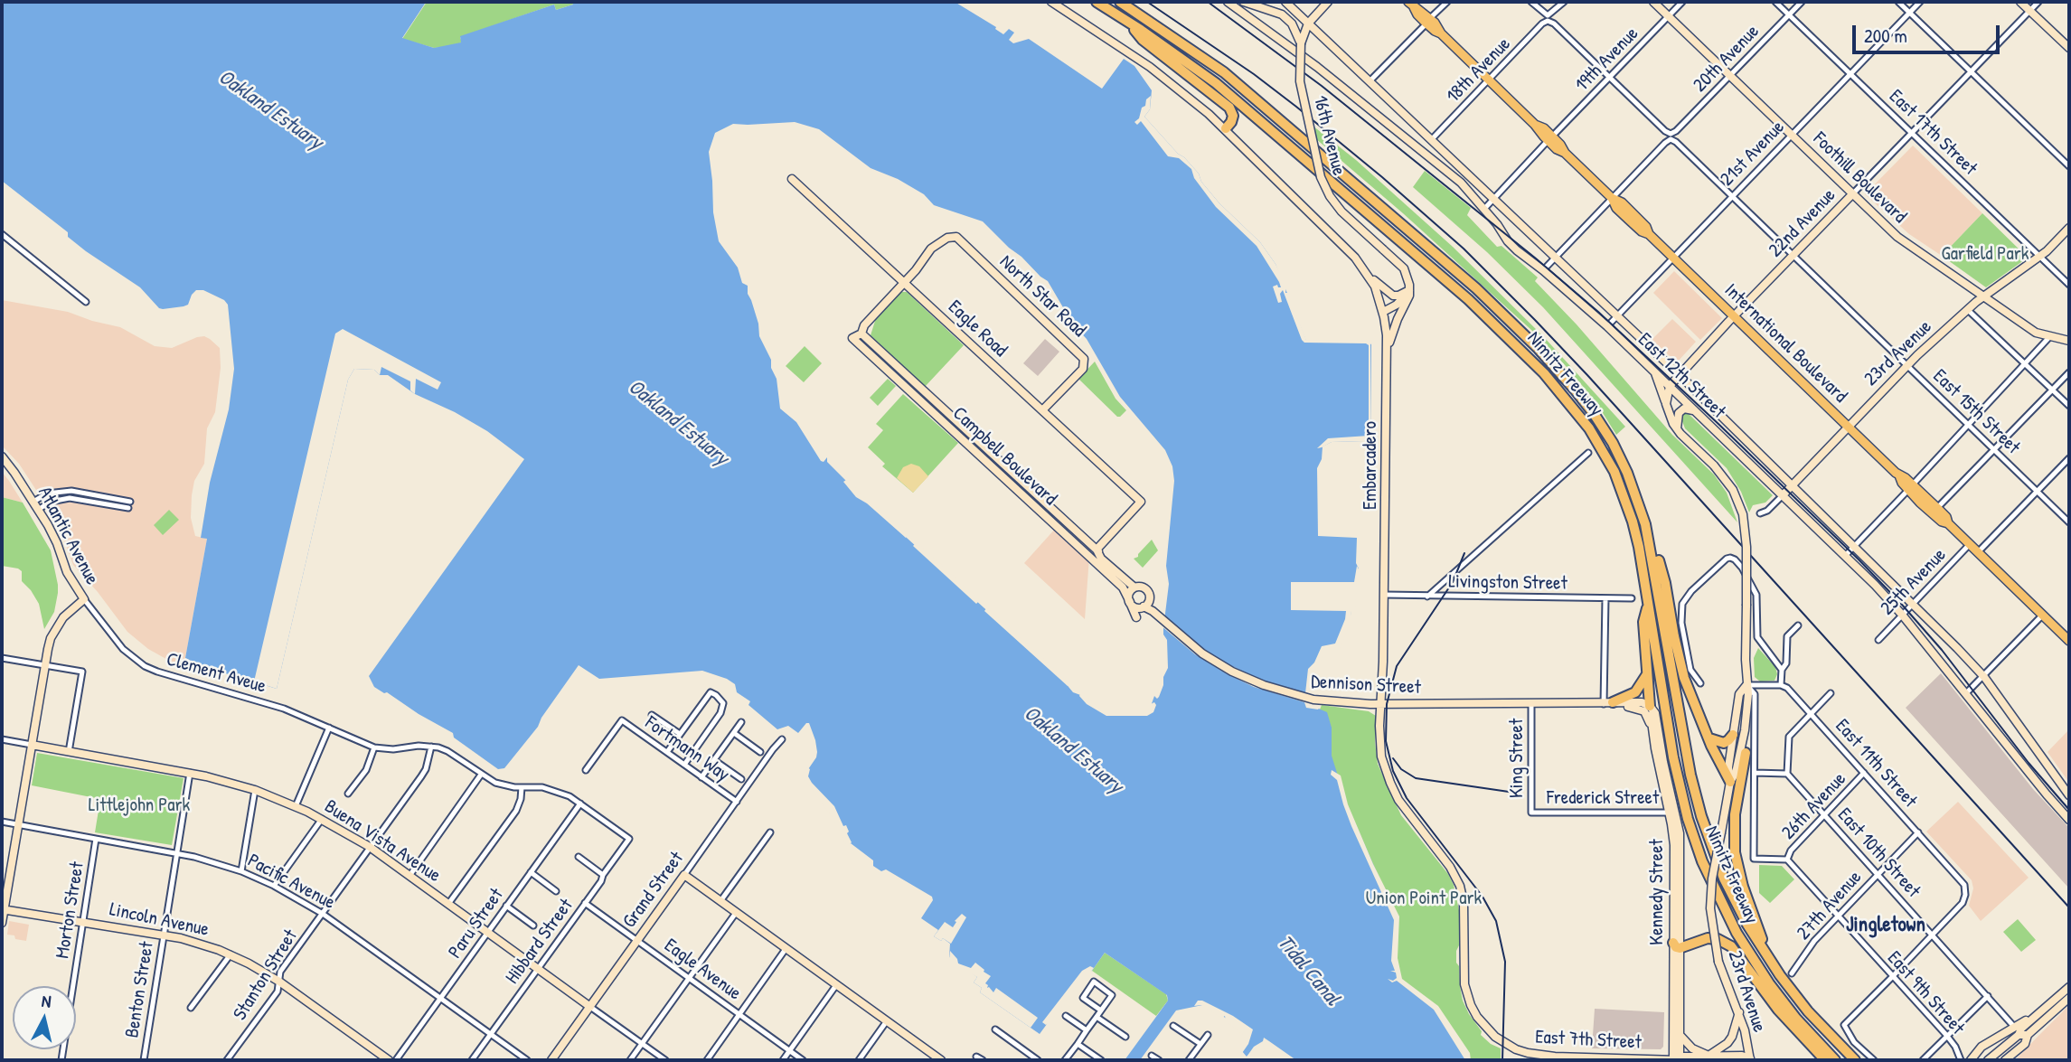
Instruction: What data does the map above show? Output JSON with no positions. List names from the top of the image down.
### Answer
{
  "streets": {
    "highway": ["Nimitz Freeway"],
    "main road": [
      "16th Avenue",
      "Foothill Boulevard",
      "22nd Avenue",
      "North Star Road",
      "Eagle Road",
      "International Boulevard",
      "23rd Avenue",
      "East 12th Street",
      "Campbell Boulevard",
      "Embarcadero",
      "Atlantic Avenue",
      "Dennison Street",
      "Buena Vista Avenue",
      "Grand Street",
      "Kennedy Street",
      "Lincoln Avenue",
      "East 7th Street"
    ],
    "street": [
      "20th Avenue",
      "19th Avenue",
      "18th Avenue",
      "East 17th Street",
      "21st Avenue",
      "East 15th Street",
      "25th Avenue",
      "Livingston Street",
      "Clement Aveue",
      "Fortmann Way",
      "King Street",
      "East 11th Street",
      "Frederick Street",
      "26th Avenue",
      "East 10th Street",
      "Pacific Avenue",
      "27th Avenue",
      "Morton Street",
      "Paru Street",
      "Hibbard Street",
      "Eagle Avenue",
      "Stanton Street",
      "Benton Street",
      "East 9th Street"
    ]
  },
  "crossings": [
    ["20th Avenue", "East 17th Street"],
    ["20th Avenue", "Foothill Boulevard"],
    ["20th Avenue", "International Boulevard"],
    ["20th Avenue", "East 12th Street"],
    ["20th Avenue", "East 15th Street"],
    ["19th Avenue", "Foothill Boulevard"],
    ["19th Avenue", "International Boulevard"],
    ["19th Avenue", "East 12th Street"],
    ["19th Avenue", "East 15th Street"],
    ["18th Avenue", "International Boulevard"],
    ["18th Avenue", "East 12th Street"],
    ["18th Avenue", "East 15th Street"],
    ["East 17th Street", "21st Avenue"],
    ["East 17th Street", "22nd Avenue"],
    ["East 17th Street", "23rd Avenue"],
    ["16th Avenue", "East 12th Street"],
    ["21st Avenue", "Foothill Boulevard"],
    ["21st Avenue", "International Boulevard"],
    ["21st Avenue", "East 12th Street"],
    ["21st Avenue", "East 15th Street"],
    ["Foothill Boulevard", "22nd Avenue"],
    ["Foothill Boulevard", "23rd Avenue"],
    ["22nd Avenue", "International Boulevard"],
    ["22nd Avenue", "East 12th Street"],
    ["22nd Avenue", "East 15th Street"],
    ["North Star Road", "Eagle Road"],
    ["Eagle Road", "Campbell Boulevard"],
    ["International Boulevard", "23rd Avenue"],
    ["International Boulevard", "25th Avenue"],
    ["23rd Avenue", "East 12th Street"],
    ["23rd Avenue", "East 15th Street"],
    ["23rd Avenue", "26th Avenue"],
    ["23rd Avenue", "East 9th Street"],
    ["23rd Avenue", "East 7th Street"],
    ["East 12th Street", "25th Avenue"],
    ["East 15th Street", "25th Avenue"],
    ["Campbell Boulevard", "Dennison Street"],
    ["Embarcadero", "Livingston Street"],
    ["Embarcadero", "Dennison Street"],
    ["Embarcadero", "East 7th Street"],
    ["Atlantic Avenue", "Clement Aveue"],
    ["Dennison Street", "King Street"],
    ["Dennison Street", "Kennedy Street"],
    ["Fortmann Way", "Grand Street"],
    ["King Street", "Frederick Street"],
    ["East 11th Street", "26th Avenue"],
    ["East 11th Street", "East 10th Street"],
    ["East 11th Street", "27th Avenue"],
    ["Frederick Street", "Kennedy Street"],
    ["26th Avenue", "East 10th Street"],
    ["26th Avenue", "East 9th Street"],
    ["Buena Vista Avenue", "Grand Street"],
    ["Buena Vista Avenue", "Paru Street"],
    ["Buena Vista Avenue", "Hibbard Street"],
    ["Buena Vista Avenue", "Stanton Street"],
    ["Buena Vista Avenue", "Benton Street"],
    ["East 10th Street", "27th Avenue"],
    ["Pacific Avenue", "Morton Street"],
    ["Pacific Avenue", "Paru Street"],
    ["Pacific Avenue", "Hibbard Street"],
    ["Pacific Avenue", "Stanton Street"],
    ["Pacific Avenue", "Benton Street"],
    ["Grand Street", "Eagle Avenue"],
    ["Kennedy Street", "East 7th Street"],
    ["27th Avenue", "East 9th Street"],
    ["Morton Street", "Lincoln Avenue"],
    ["Lincoln Avenue", "Stanton Street"],
    ["Lincoln Avenue", "Benton Street"],
    ["Paru Street", "Hibbard Street"],
    ["Hibbard Street", "Eagle Avenue"]
  ],
  "districts": ["Jingletown"],
  "water": ["Oakland Estuary", "Tidal Canal"],
  "parks": ["Garfield Park", "Littlejohn Park", "Union Point Park"],
  "scale_bar": "200 m",
  "north": "top"
}
